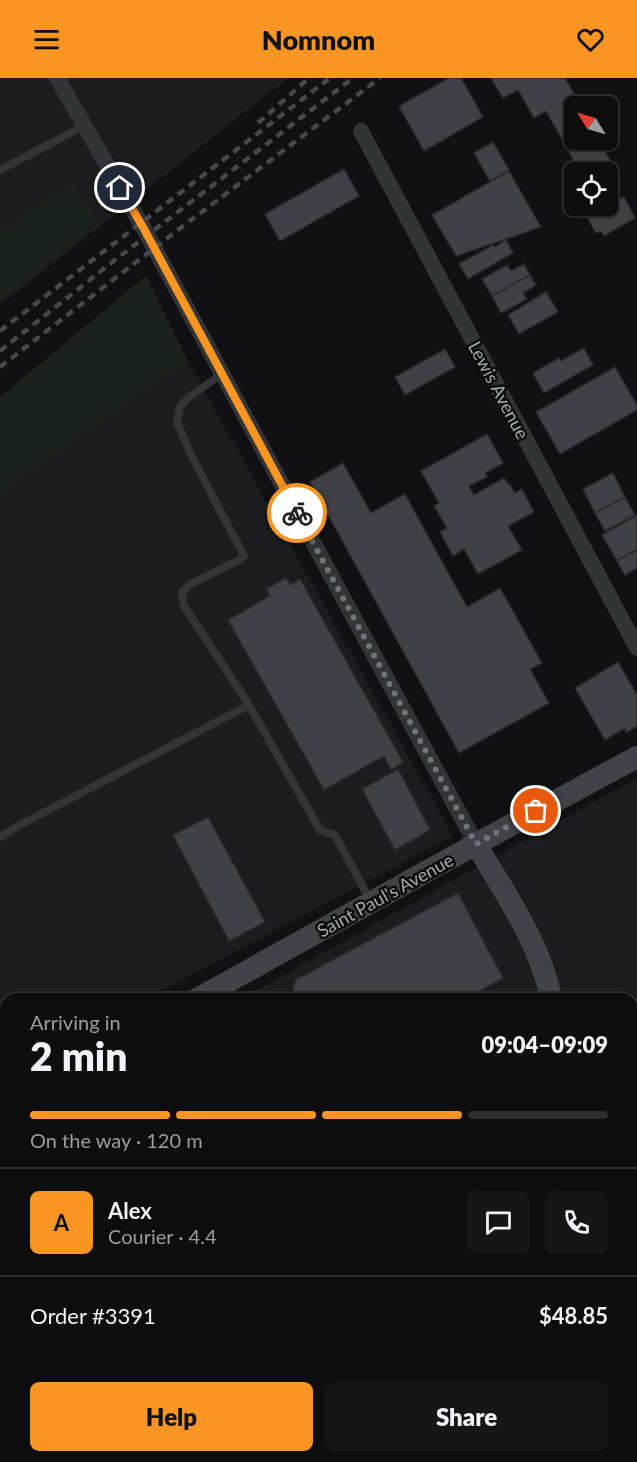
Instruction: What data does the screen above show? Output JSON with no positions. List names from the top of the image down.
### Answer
{
  "streets": {
    "street": ["Lewis Avenue", "Saint Paul's Avenue"]
  },
  "north": "top left",
  "page": {
    "header": "Nomnom",
    "heading": ["2 min", "Arriving in", "09:04–09:09"],
    "panel": [
      "Alex",
      "Courier · 4.4",
      "Order #3391",
      "$48.85"
    ],
    "bar": "On the way · 120 m",
    "round": "A",
    "buttons": ["Help", "Share"]
  }
}
